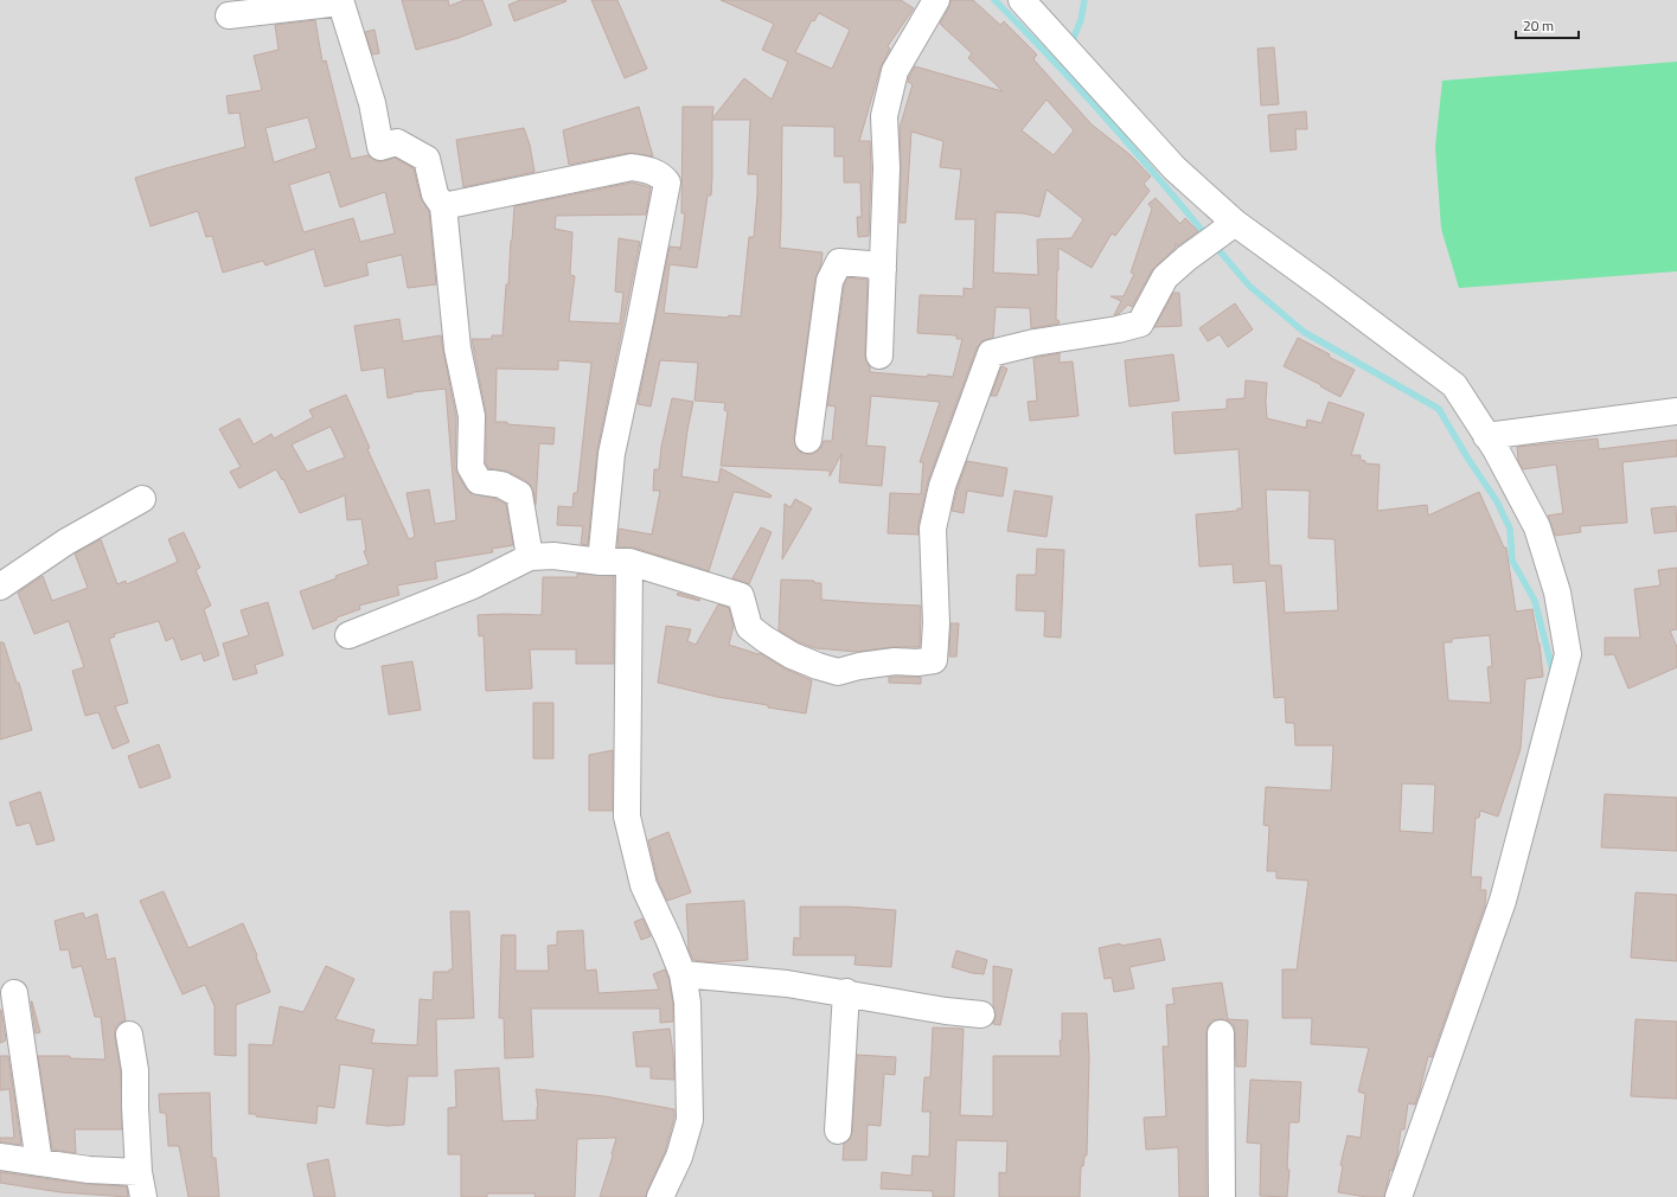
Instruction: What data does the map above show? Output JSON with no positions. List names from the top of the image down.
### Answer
{
  "scale_bar": "20 m"
}
